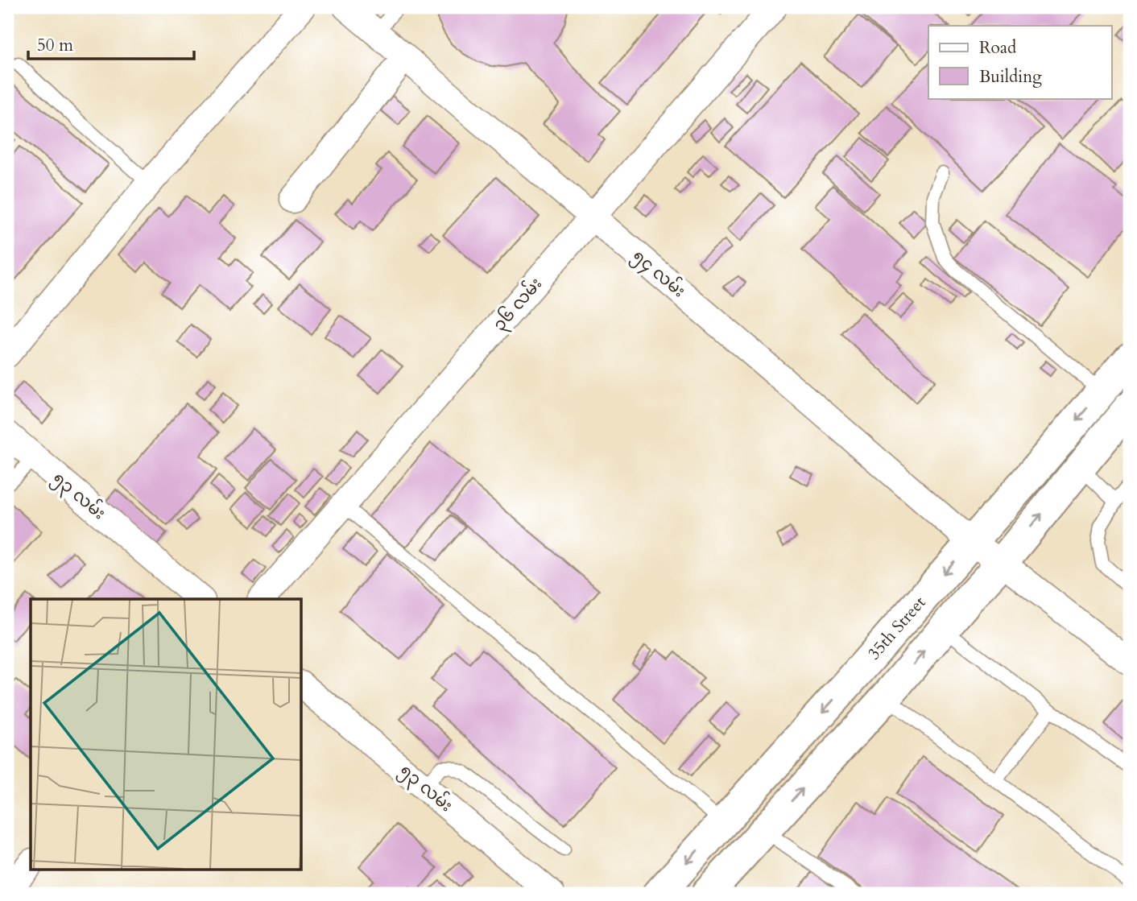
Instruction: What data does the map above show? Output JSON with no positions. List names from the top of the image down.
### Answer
{
  "streets": {
    "main road": ["35th Street"],
    "street": ["၅၄ လမ်း", "၃၆ လမ်း", "၅၃ လမ်း"]
  },
  "crossings": [
    ["၅၄ လမ်း", "၃၆ လမ်း"],
    ["၅၄ လမ်း", "35th Street"]
  ],
  "legend": ["Road", "Building"],
  "scale_bar": "50 m"
}
